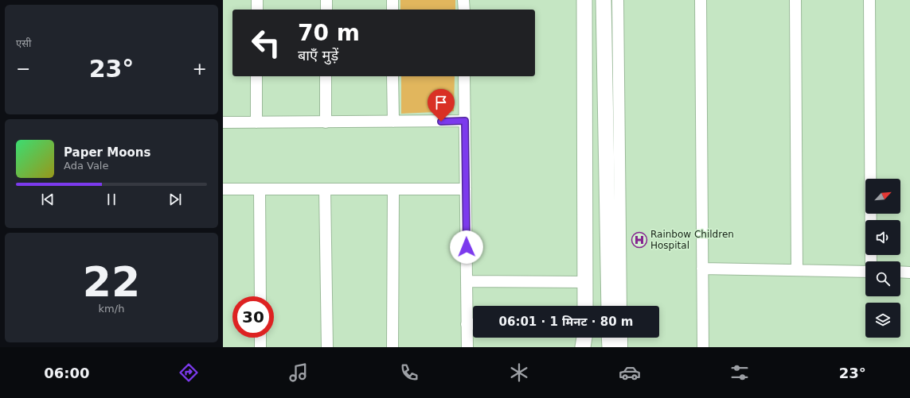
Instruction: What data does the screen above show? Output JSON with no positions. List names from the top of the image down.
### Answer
{
  "places": {
    "hospital": ["Rainbow Children Hospital"]
  },
  "north": "top right",
  "page": {
    "tile": [
      "एसी",
      ["22", "km/h"]
    ],
    "turn": ["70 m", "बाएँ मुड़ें"],
    "heat": ["−", "23°", "+"],
    "song": ["Paper Moons", "Ada Vale"],
    "limit": "30",
    "trip": "06:01 · 1 मिनट · 80 m",
    "tabs": ["06:00", "23°"]
  }
}
